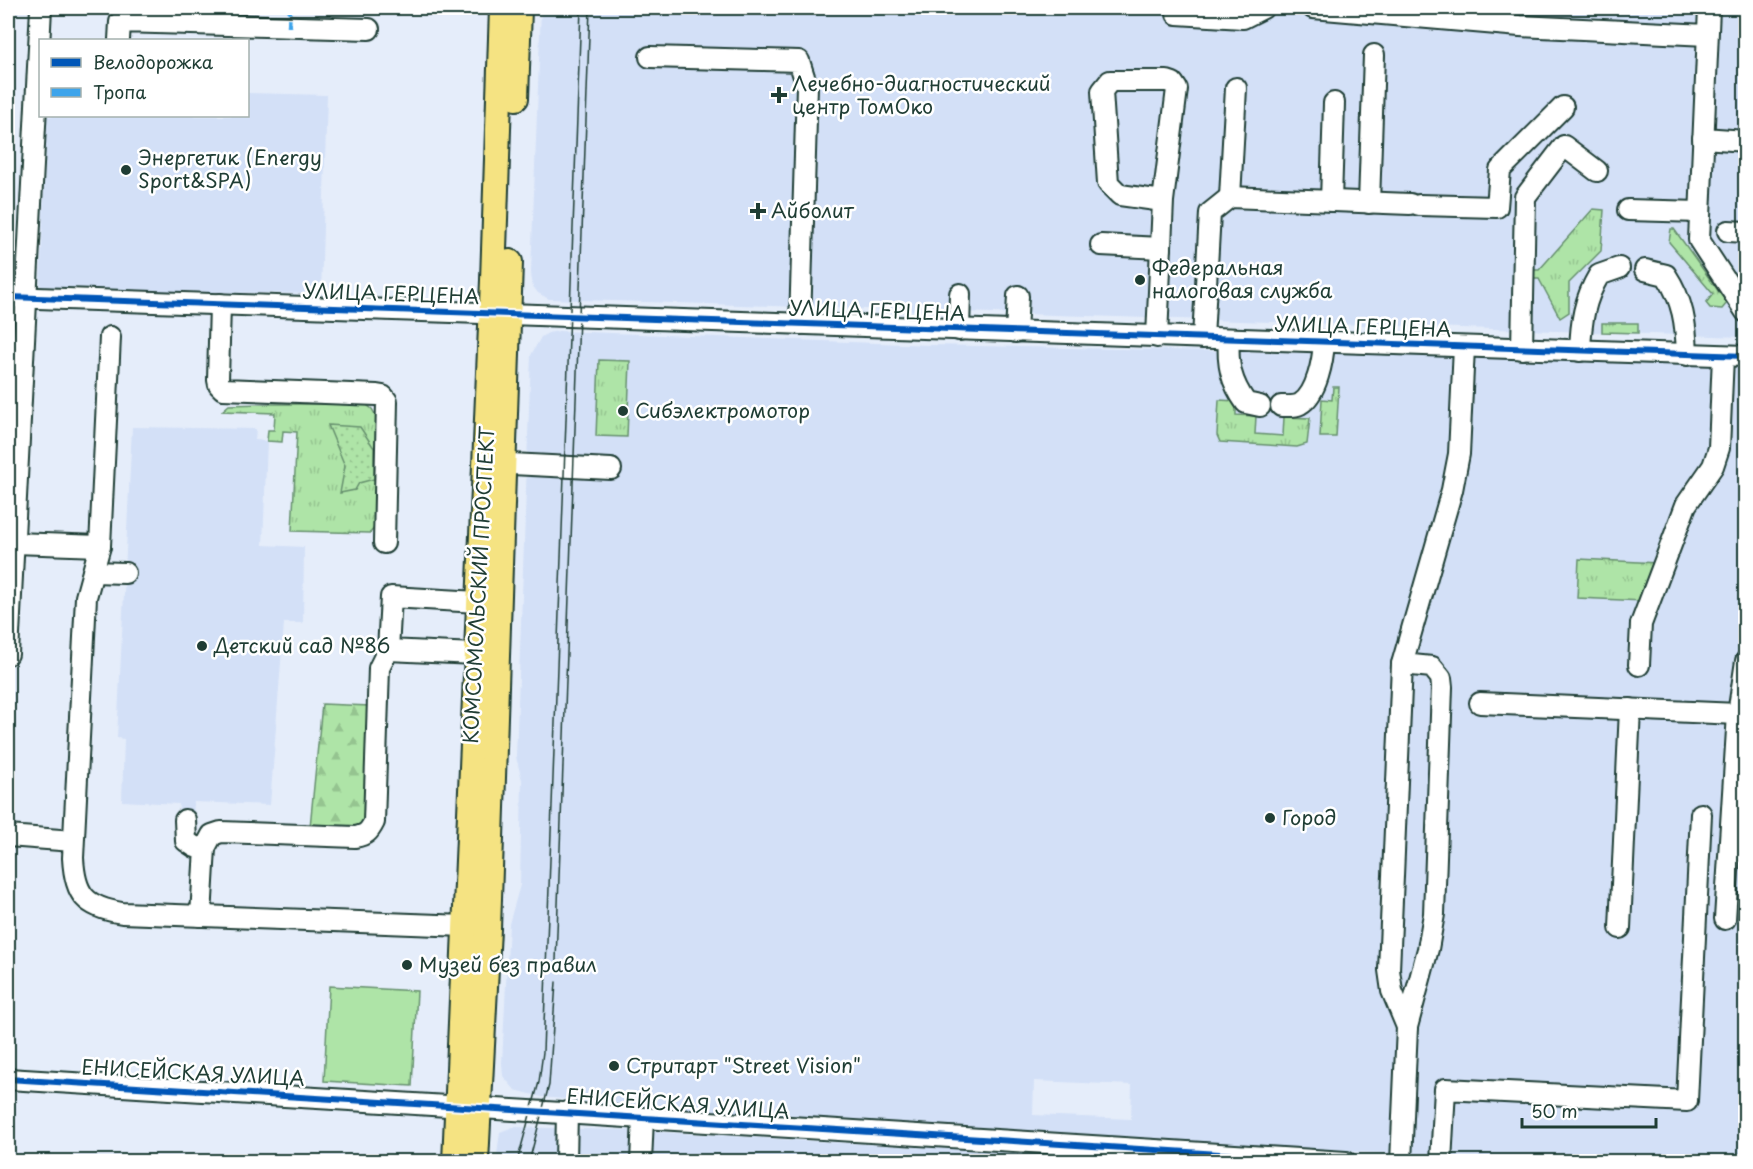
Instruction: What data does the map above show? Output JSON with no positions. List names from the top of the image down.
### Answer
{
  "streets": {
    "main road": ["КОМСОМОЛЬСКИЙ ПРОСПЕКТ"],
    "street": ["УЛИЦА ГЕРЦЕНА", "ЕНИСЕЙСКАЯ УЛИЦА"]
  },
  "crossings": [
    ["УЛИЦА ГЕРЦЕНА", "КОМСОМОЛЬСКИЙ ПРОСПЕКТ"],
    ["КОМСОМОЛЬСКИЙ ПРОСПЕКТ", "ЕНИСЕЙСКАЯ УЛИЦА"]
  ],
  "places": {
    "health": ["Лечебно-диагностический центр ТомОко", "Айболит"],
    "other": [
      "Энергетик (Energy Sport&SPA)",
      "Федеральная налоговая служба",
      "Сибэлектромотор",
      "Детский сад №86",
      "Город",
      "Музей без правил",
      "Стритарт \"Street Vision\""
    ]
  },
  "legend": ["Велодорожка", "Тропа"],
  "scale_bar": "50 m"
}
